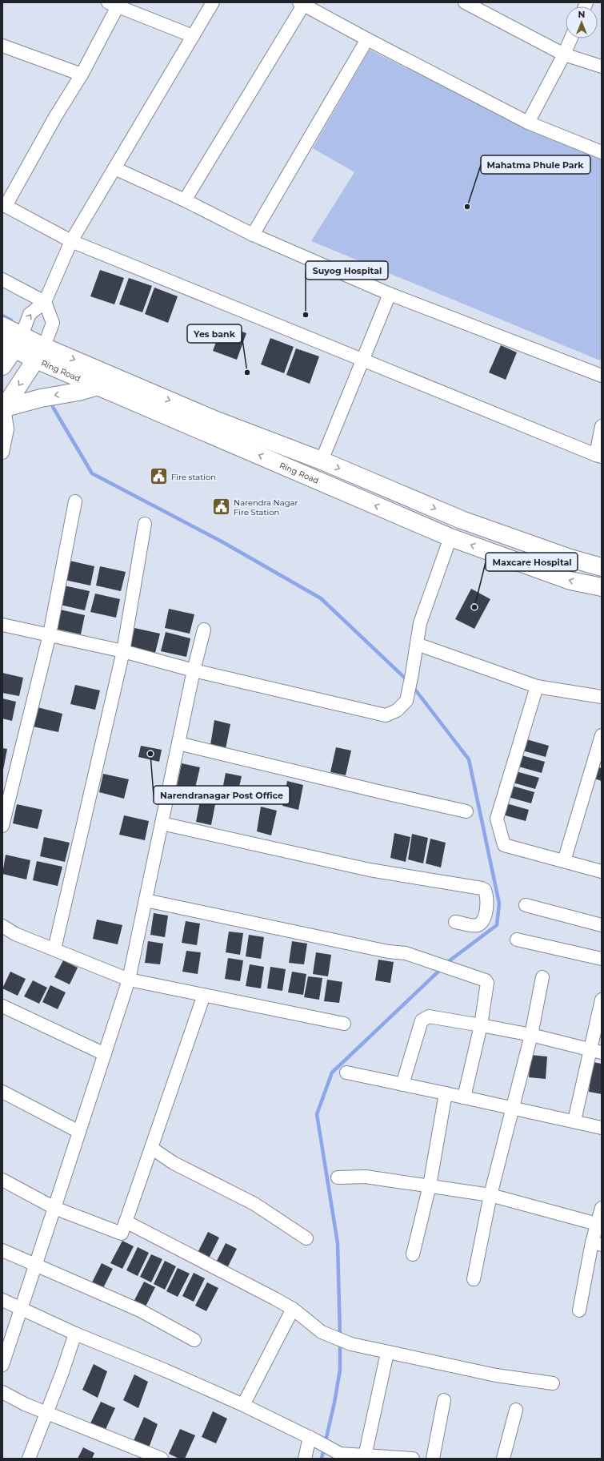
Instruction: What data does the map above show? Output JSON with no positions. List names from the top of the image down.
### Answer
{
  "streets": {
    "main road": ["Ring Road"]
  },
  "places": {
    "other": [
      "Mahatma Phule Park",
      "Suyog Hospital",
      "Yes bank",
      "Maxcare Hospital",
      "Narendranagar Post Office"
    ],
    "public building": ["Fire station", "Narendra Nagar Fire Station"]
  },
  "north": "top"
}
